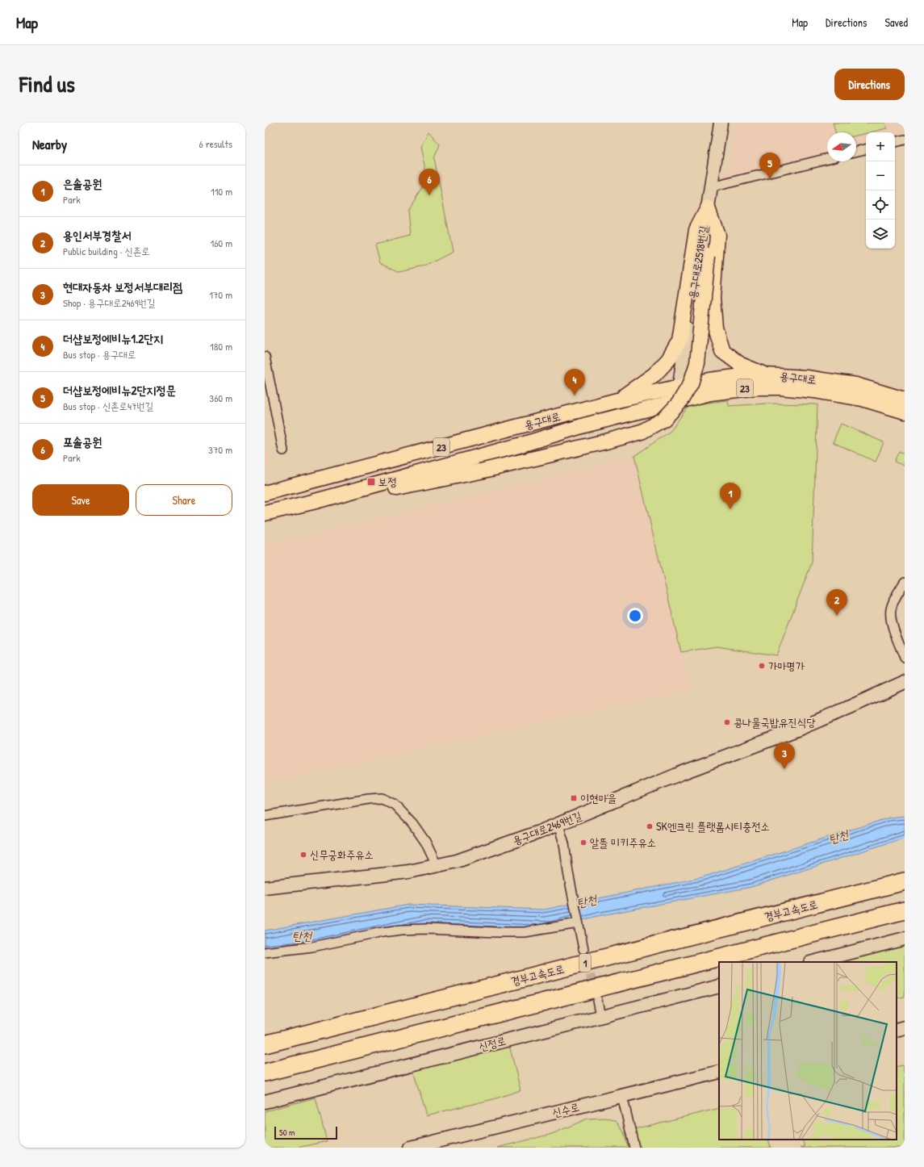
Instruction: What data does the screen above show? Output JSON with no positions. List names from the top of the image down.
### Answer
{
  "streets": {
    "highway": ["경부고속도로", "1"],
    "main road": ["용구대로", "23"],
    "street": [
      "용구대로2518번길",
      "용구대로2469번길",
      "신정로",
      "신수로"
    ]
  },
  "crossings": [
    ["용구대로2518번길", "용구대로"],
    ["용구대로", "23"]
  ],
  "water": ["탄천"],
  "places": {
    "transit": ["보정", "이현마을"],
    "other": [
      "가마명가",
      "콩나물국밥유진식당",
      "SK엔크린 플랫폼시티충전소",
      "알뜰 미키주유소",
      "신무궁화주유소"
    ]
  },
  "scale_bar": "50 m",
  "north": "left",
  "page": {
    "header": "Map",
    "nav": ["Map", "Directions", "Saved"],
    "title": "Find us",
    "buttons": [
      "Directions",
      ["Save", "Share"]
    ],
    "heading": ["Nearby", "6 results"],
    "map_buttons": ["+", "−"],
    "pins": [
      "5",
      "6",
      "4",
      "1",
      "2",
      "3"
    ],
    "list": [
      {
        "mark": "1",
        "name": "은솔공원",
        "note": "Park",
        "value": "110 m"
      },
      {
        "mark": "2",
        "name": "용인서부경찰서",
        "note": "Public building · 신촌로",
        "value": "160 m"
      },
      {
        "mark": "3",
        "name": "현대자동차 보정서부대리점",
        "note": "Shop · 용구대로2469번길",
        "value": "170 m"
      },
      {
        "mark": "4",
        "name": "더샵보정에비뉴1.2단지",
        "note": "Bus stop · 용구대로",
        "value": "180 m"
      },
      {
        "mark": "5",
        "name": "더샵보정에비뉴2단지정문",
        "note": "Bus stop · 신촌로47번길",
        "value": "360 m"
      },
      {
        "mark": "6",
        "name": "포솔공원",
        "note": "Park",
        "value": "370 m"
      }
    ],
    "scale": "50 m"
  }
}
